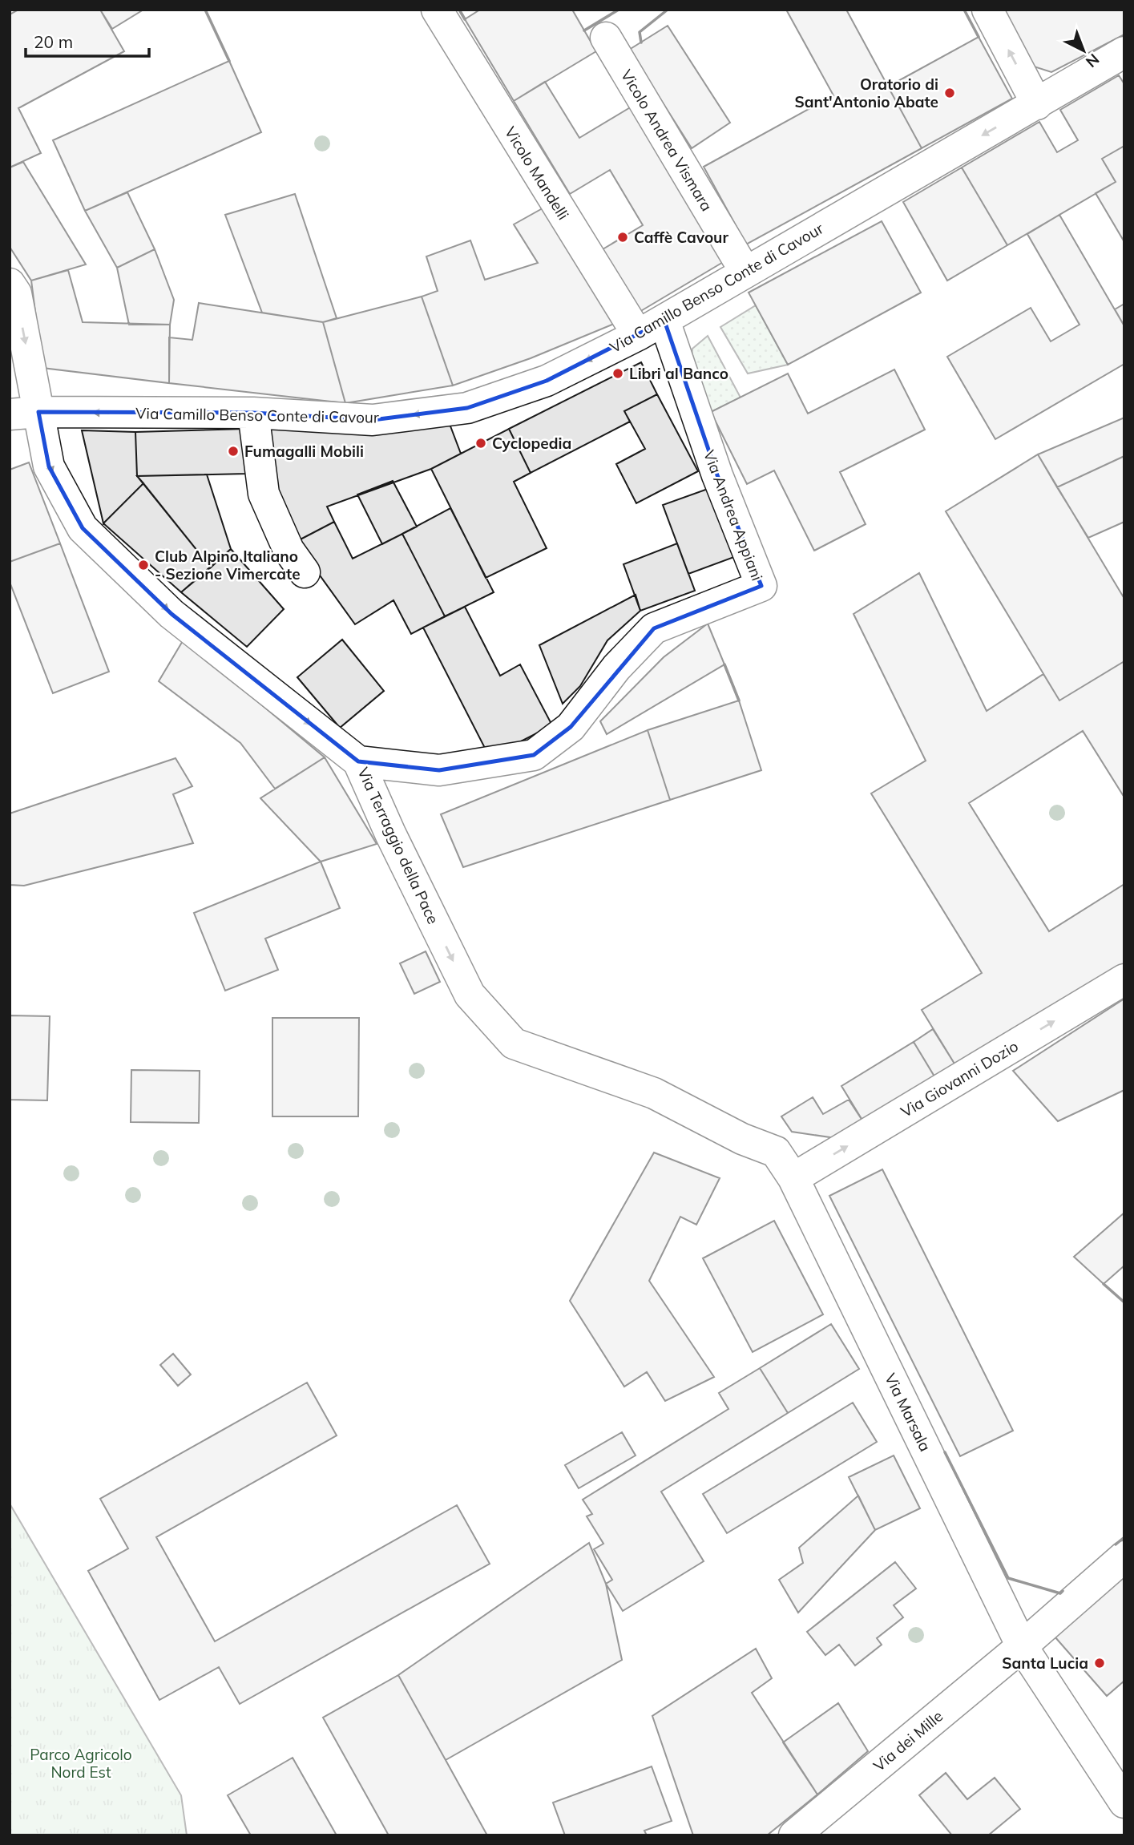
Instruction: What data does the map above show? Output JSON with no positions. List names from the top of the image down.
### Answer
{
  "streets": {
    "street": [
      "Vicolo Andrea Vismara",
      "Vicolo Mandelli",
      "Via Camillo Benso Conte di Cavour",
      "Via Andrea Appiani",
      "Via Terraggio della Pace",
      "Via Giovanni Dozio",
      "Via Marsala",
      "Via dei Mille"
    ]
  },
  "crossings": [
    ["Vicolo Andrea Vismara", "Via Camillo Benso Conte di Cavour"],
    ["Vicolo Mandelli", "Via Camillo Benso Conte di Cavour"],
    ["Vicolo Mandelli", "Via Andrea Appiani"],
    ["Via Camillo Benso Conte di Cavour", "Via Andrea Appiani"],
    ["Via Camillo Benso Conte di Cavour", "Via Terraggio della Pace"],
    ["Via Andrea Appiani", "Via Terraggio della Pace"],
    ["Via Terraggio della Pace", "Via Giovanni Dozio"],
    ["Via Terraggio della Pace", "Via Marsala"],
    ["Via Giovanni Dozio", "Via Marsala"],
    ["Via Marsala", "Via dei Mille"]
  ],
  "one_way": ["Via Camillo Benso Conte di Cavour", "Via Terraggio della Pace", "Via Giovanni Dozio"],
  "parks": ["Parco Agricolo Nord Est"],
  "places": [
    "Oratorio di Sant'Antonio Abate",
    "Caffè Cavour",
    "Libri al Banco",
    "Cyclopedia",
    "Fumagalli Mobili",
    "Club Alpino Italiano - Sezione Vimercate",
    "Santa Lucia"
  ],
  "scale_bar": "20 m",
  "north": "bottom right"
}
